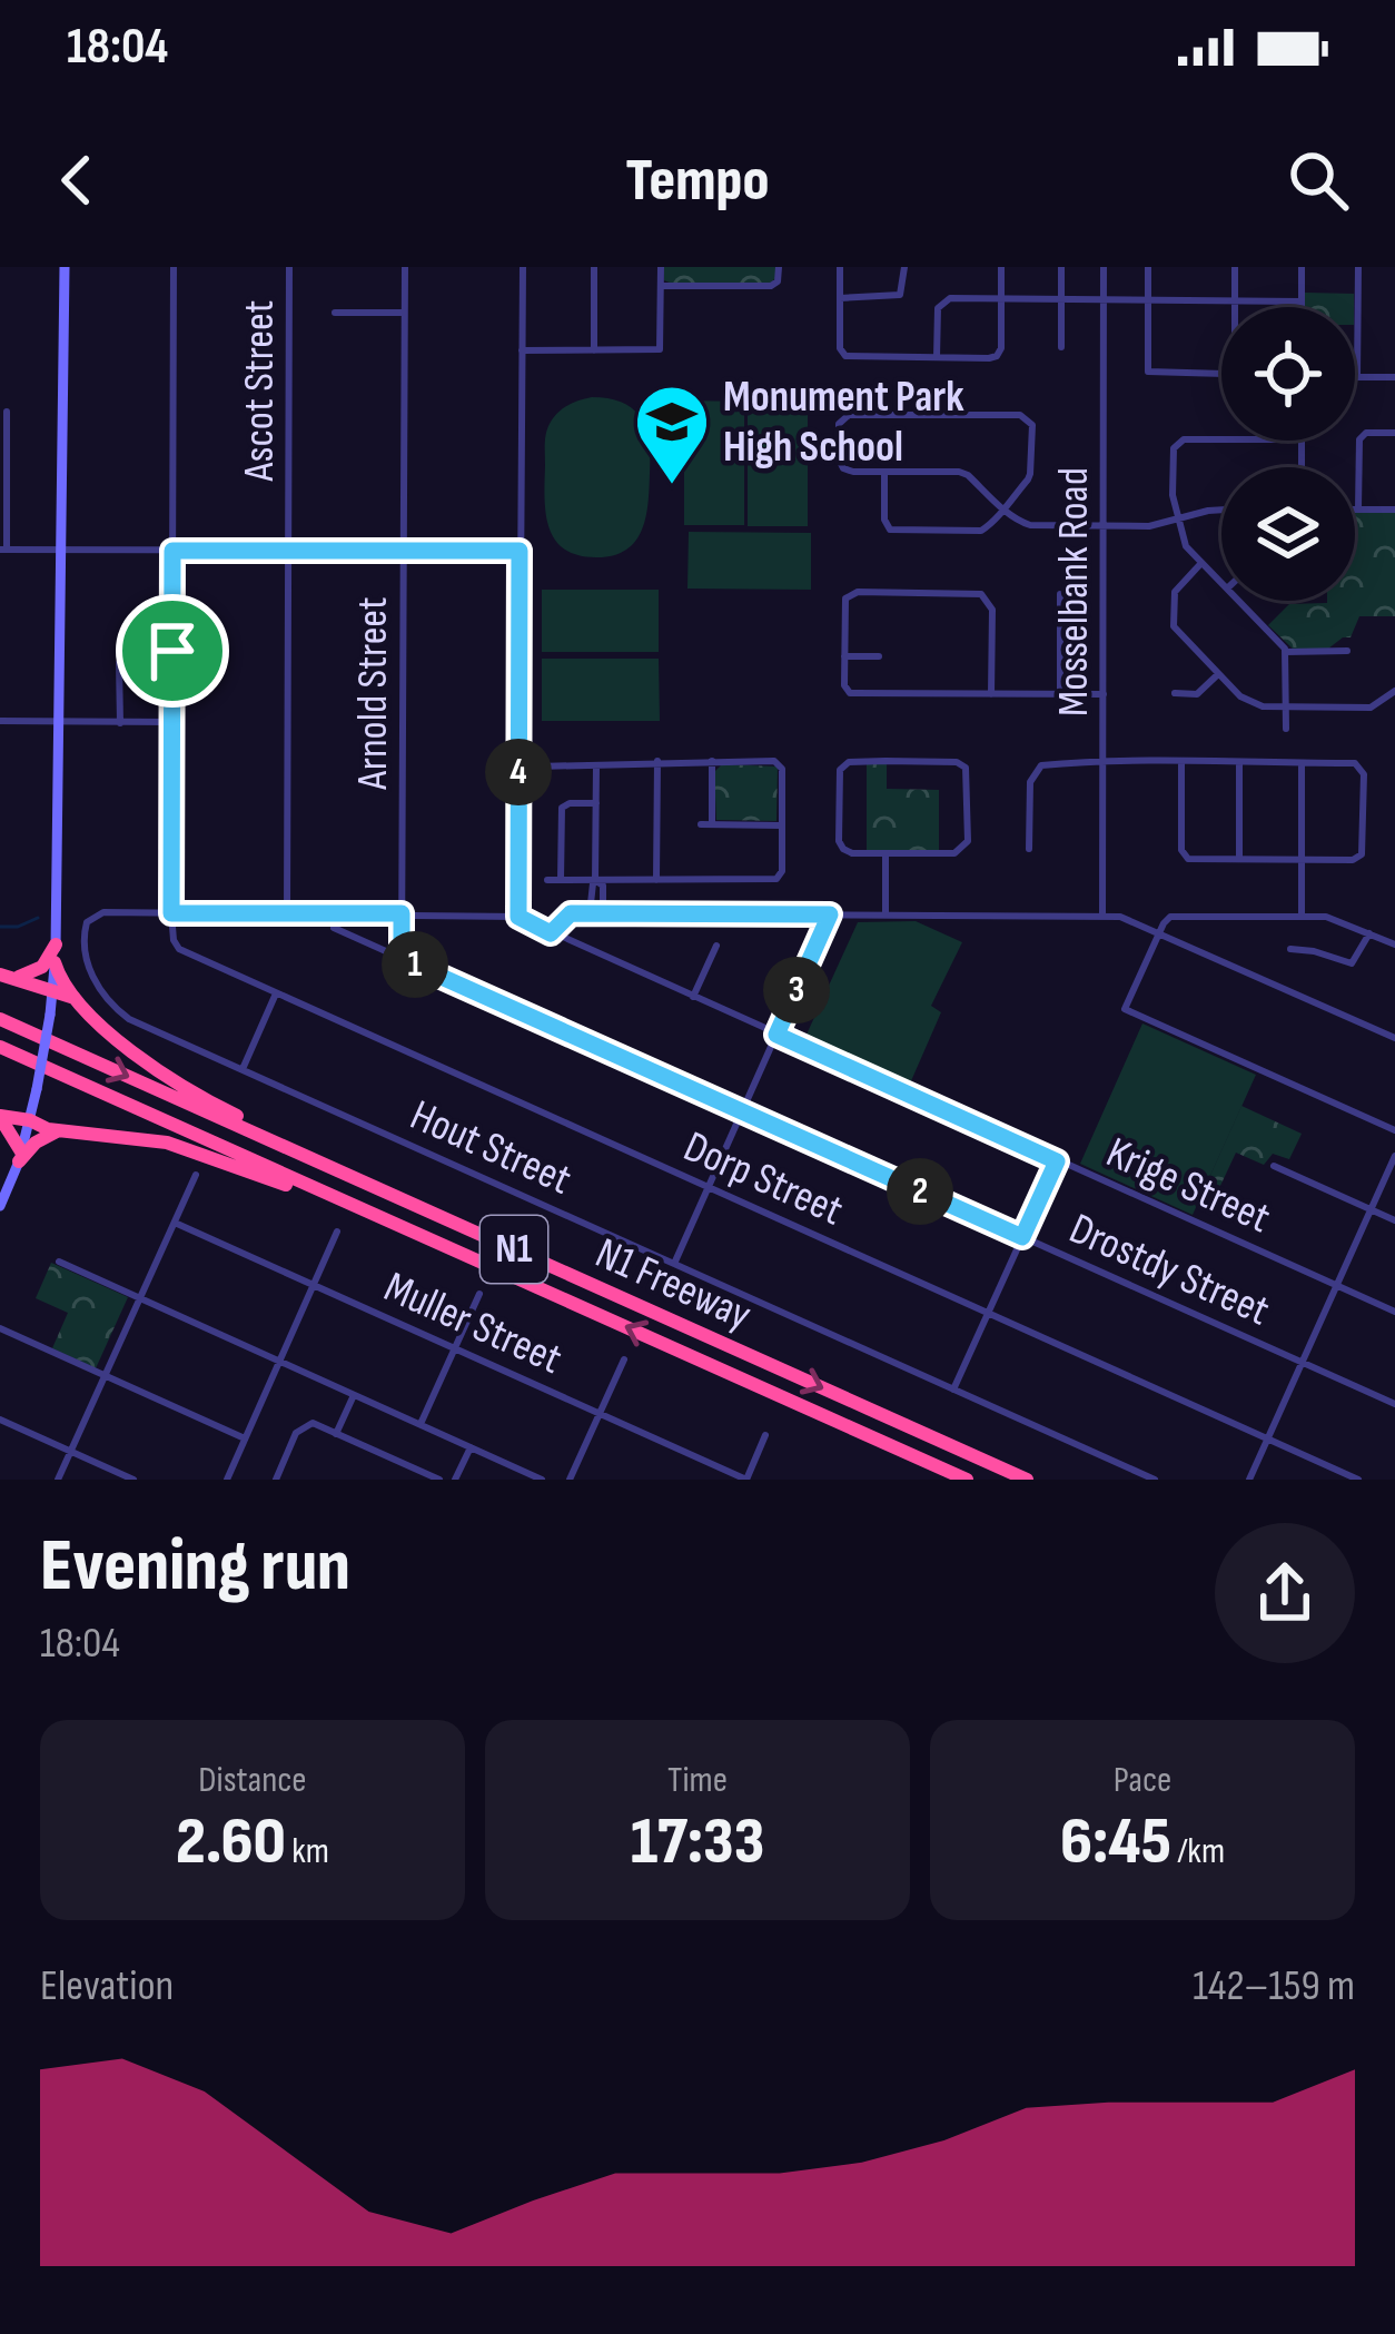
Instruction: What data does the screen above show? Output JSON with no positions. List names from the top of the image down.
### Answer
{
  "streets": {
    "highway": ["N1", "N1 Freeway"],
    "street": [
      "Ascot Street",
      "Mosselbank Road",
      "Arnold Street",
      "Hout Street",
      "Dorp Street",
      "Krige Street",
      "Drostdy Street",
      "Muller Street"
    ]
  },
  "crossings": [
    ["Arnold Street", "Drostdy Street"],
    ["Hout Street", "Dorp Street"]
  ],
  "places": {
    "school or university": ["Monument Park High School"]
  },
  "page": {
    "status": "18:04",
    "header": "Tempo",
    "pins": [
      "4",
      "1",
      "3",
      "2"
    ],
    "heading": ["Evening run", "18:04"],
    "stats": [
      ["Distance", "2.60 km"],
      ["Time", "17:33"],
      ["Pace", "6:45 /km"]
    ],
    "chart": ["Elevation", "142–159 m"]
  }
}
